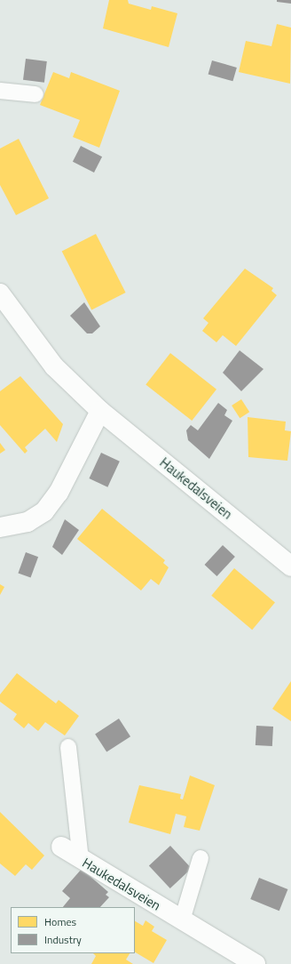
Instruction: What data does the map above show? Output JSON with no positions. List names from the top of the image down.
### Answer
{
  "streets": {
    "street": ["Haukedalsveien"]
  },
  "legend": ["Homes", "Industry"]
}
